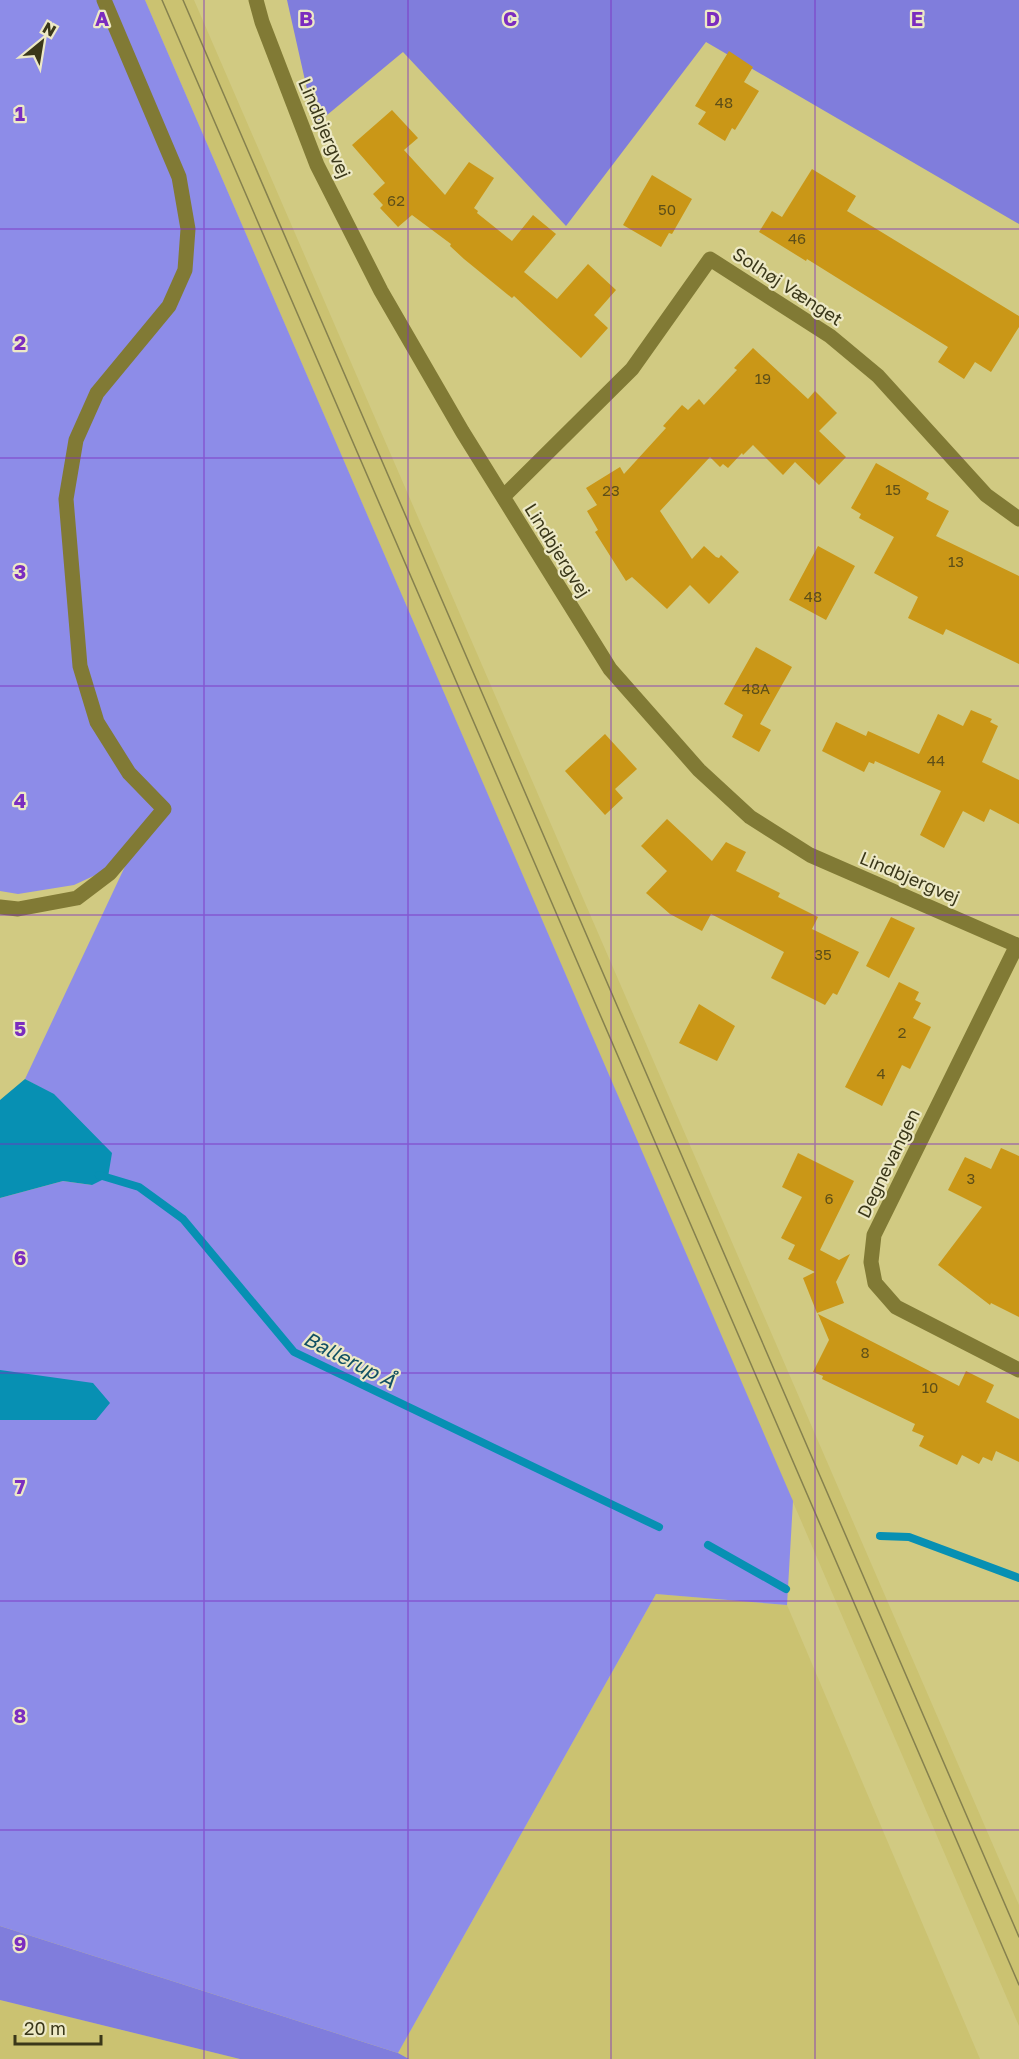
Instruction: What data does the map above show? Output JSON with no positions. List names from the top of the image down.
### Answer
{
  "streets": {
    "street": ["Lindbjergvej", "Solhøj Vænget", "Degnevangen"]
  },
  "crossings": [
    ["Lindbjergvej", "Solhøj Vænget"],
    ["Lindbjergvej", "Degnevangen"]
  ],
  "water": ["Ballerup Å"],
  "house_numbers": [
    "48",
    "62",
    "50",
    "46",
    "19",
    "15",
    "23",
    "13",
    "48",
    "48A",
    "44",
    "35",
    "2",
    "4",
    "3",
    "6",
    "8",
    "10"
  ],
  "scale_bar": "20 m",
  "north": "top right",
  "grid": {
    "columns": [
      "A",
      "B",
      "C",
      "D",
      "E"
    ],
    "rows": [
      "1",
      "2",
      "3",
      "4",
      "5",
      "6",
      "7",
      "8",
      "9"
    ]
  }
}
